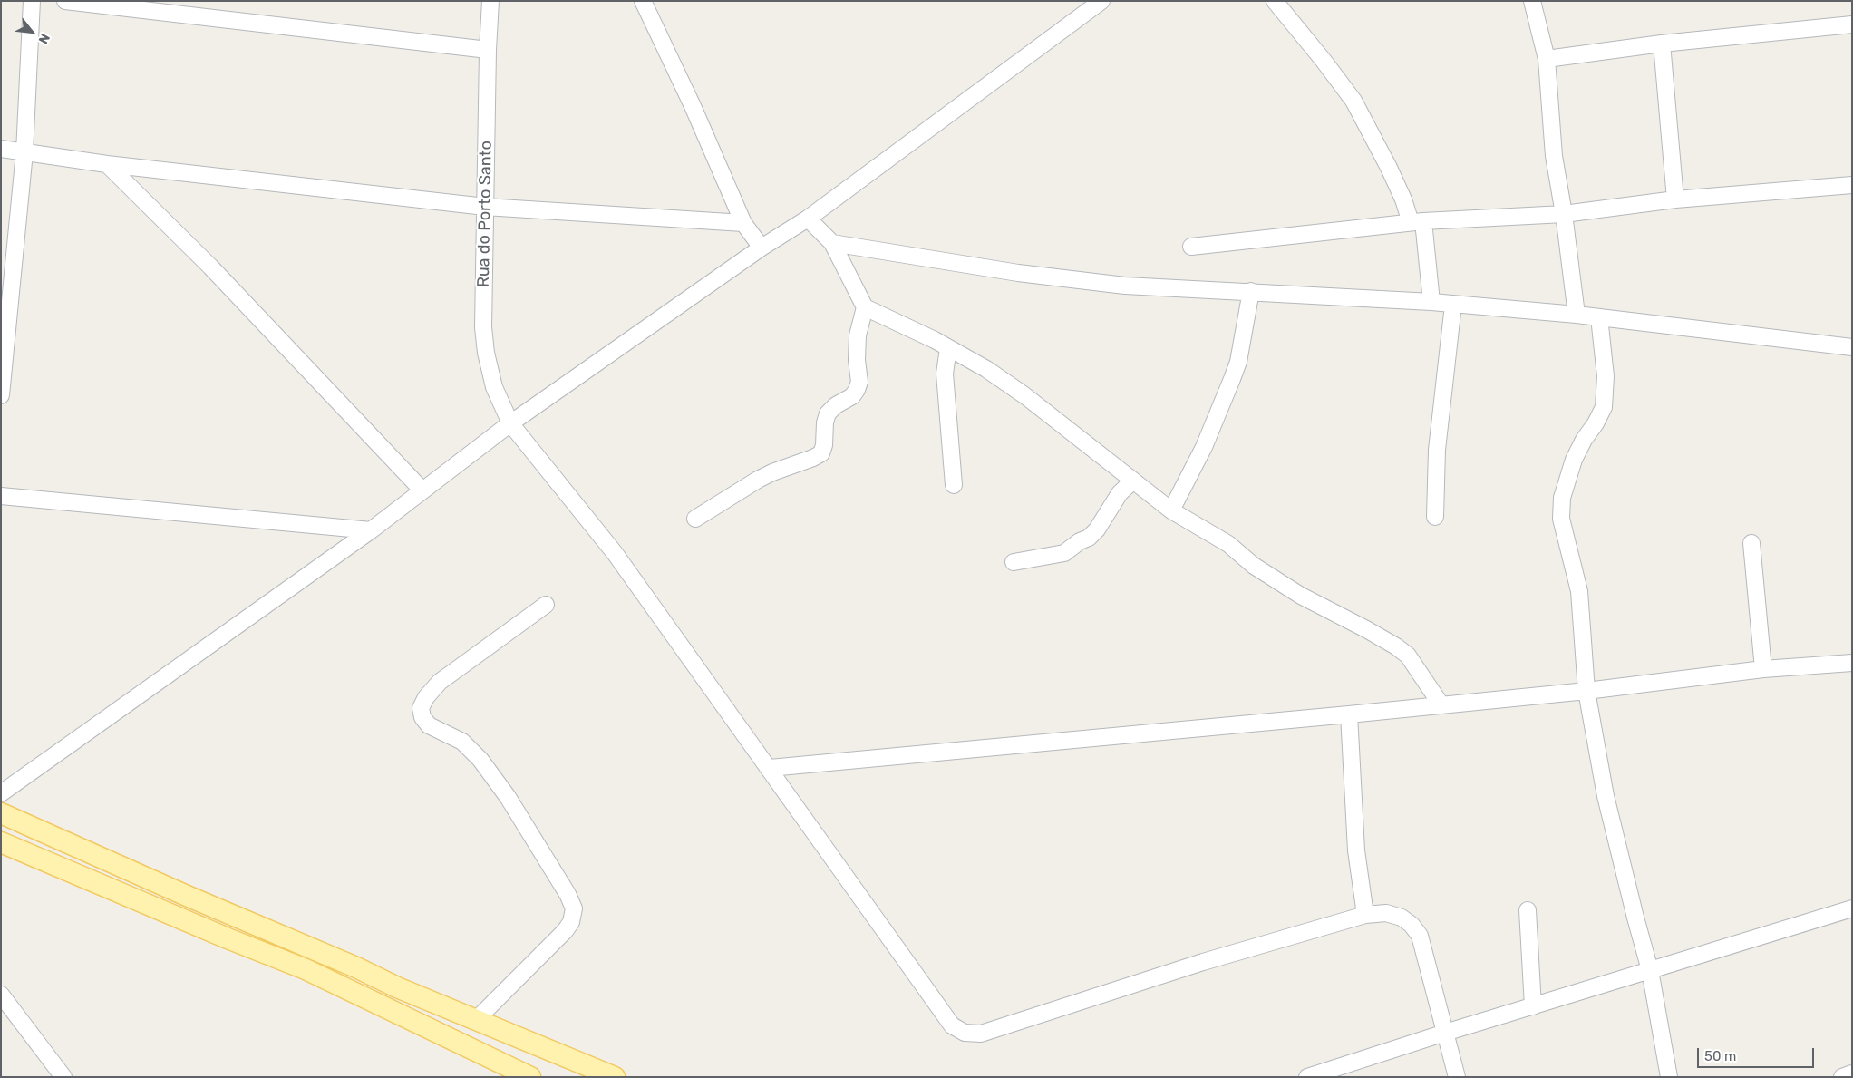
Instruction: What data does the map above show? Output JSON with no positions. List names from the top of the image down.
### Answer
{
  "streets": {
    "street": ["Rua do Porto Santo"]
  },
  "scale_bar": "50 m",
  "north": "bottom right"
}
